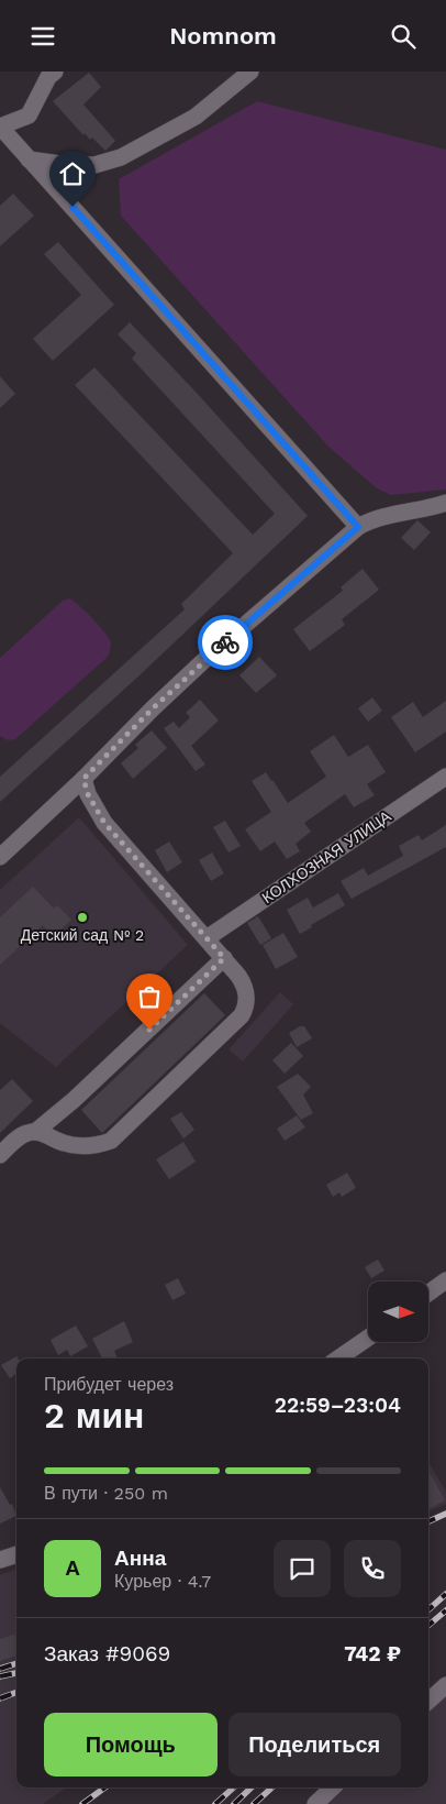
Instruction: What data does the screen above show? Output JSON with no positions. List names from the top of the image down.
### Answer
{
  "streets": {
    "street": ["КОЛХОЗНАЯ УЛИЦА"]
  },
  "places": ["Детский сад № 2"],
  "north": "right",
  "page": {
    "header": "Nomnom",
    "heading": ["2 мин", "Прибудет через", "22:59–23:04"],
    "panel": [
      "Анна",
      "Курьер · 4.7",
      "Заказ #9069",
      "742 ₽"
    ],
    "bar": "В пути · 250 m",
    "round": "А",
    "buttons": ["Помощь", "Поделиться"]
  }
}
